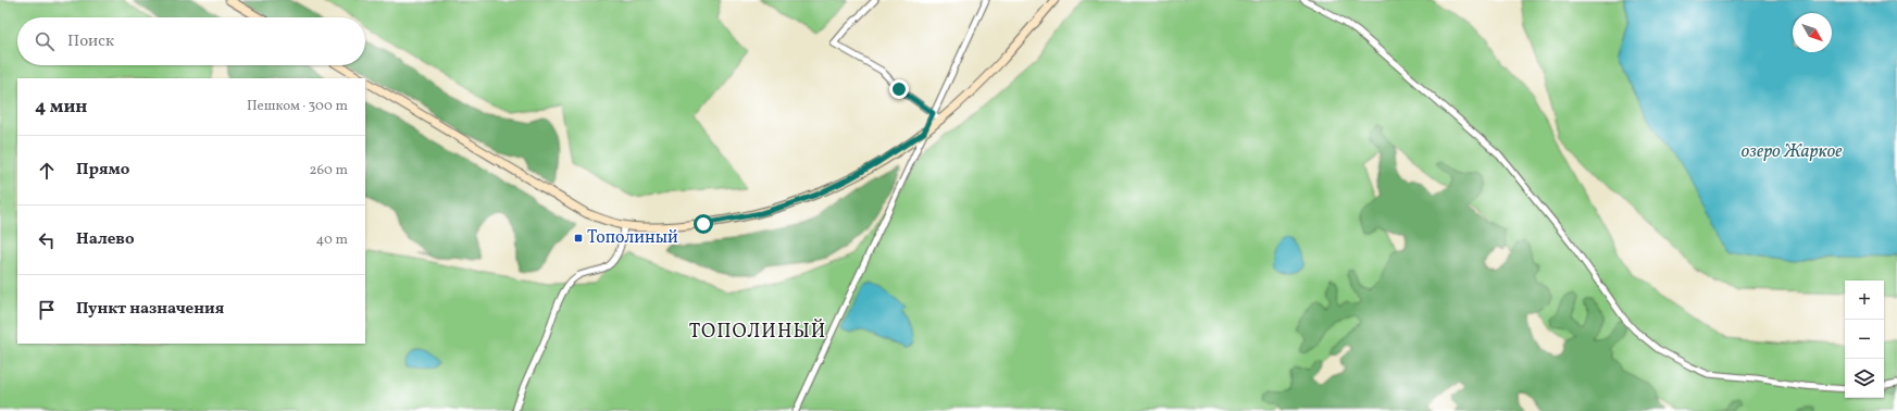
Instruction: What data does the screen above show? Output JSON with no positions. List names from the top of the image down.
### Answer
{
  "districts": ["ТОПОЛИНЫЙ"],
  "water": ["озеро Жаркое"],
  "places": {
    "transit": ["Тополиный"]
  },
  "north": "bottom right",
  "page": {
    "search": "Поиск",
    "heading": ["4 мин", "Пешком · 300 m"],
    "list": [
      ["Прямо", "260 m"],
      ["Налево", "40 m"],
      "Пункт назначения"
    ],
    "map_buttons": ["+", "−"]
  }
}
